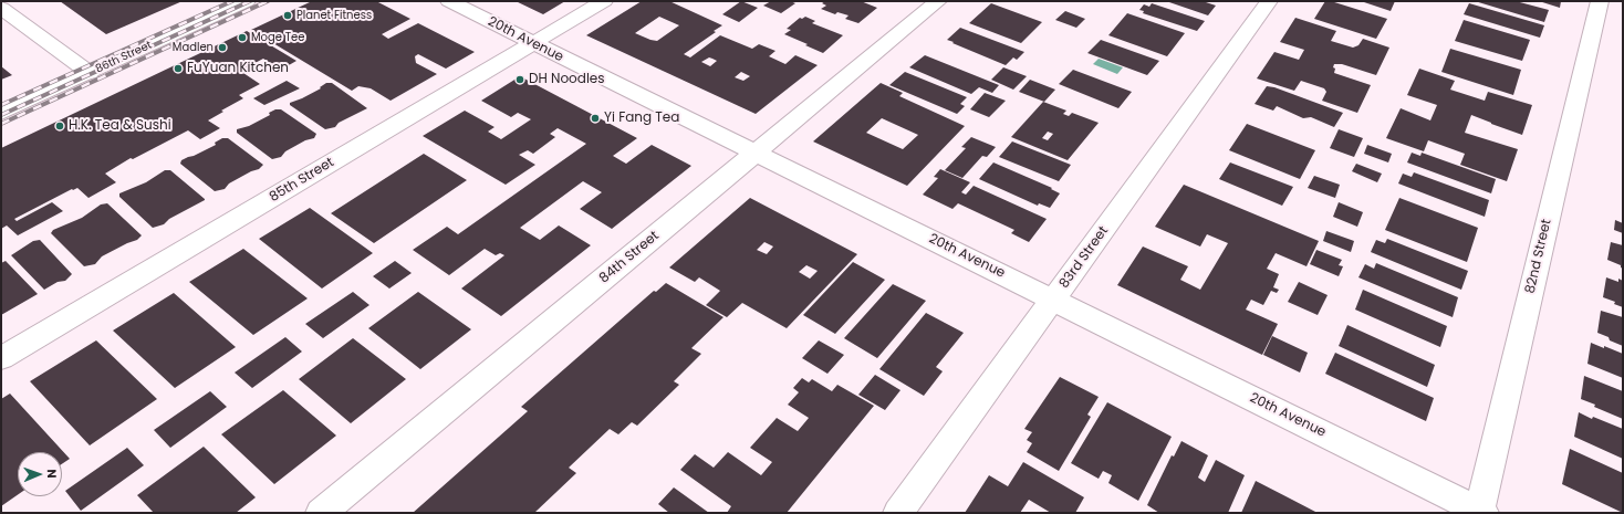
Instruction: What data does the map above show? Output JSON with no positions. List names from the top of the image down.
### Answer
{
  "streets": {
    "street": [
      "20th Avenue",
      "86th Street",
      "85th Street",
      "82nd Street",
      "84th Street",
      "83rd Street"
    ]
  },
  "crossings": [
    ["20th Avenue", "85th Street"],
    ["20th Avenue", "82nd Street"],
    ["20th Avenue", "84th Street"],
    ["20th Avenue", "83rd Street"]
  ],
  "places": [
    "Planet Fitness",
    "Moge Tee",
    "Madlen",
    "FuYuan Kitchen",
    "DH Noodles",
    "Yi Fang Tea",
    "H.K. Tea & Sushi"
  ],
  "north": "right"
}
